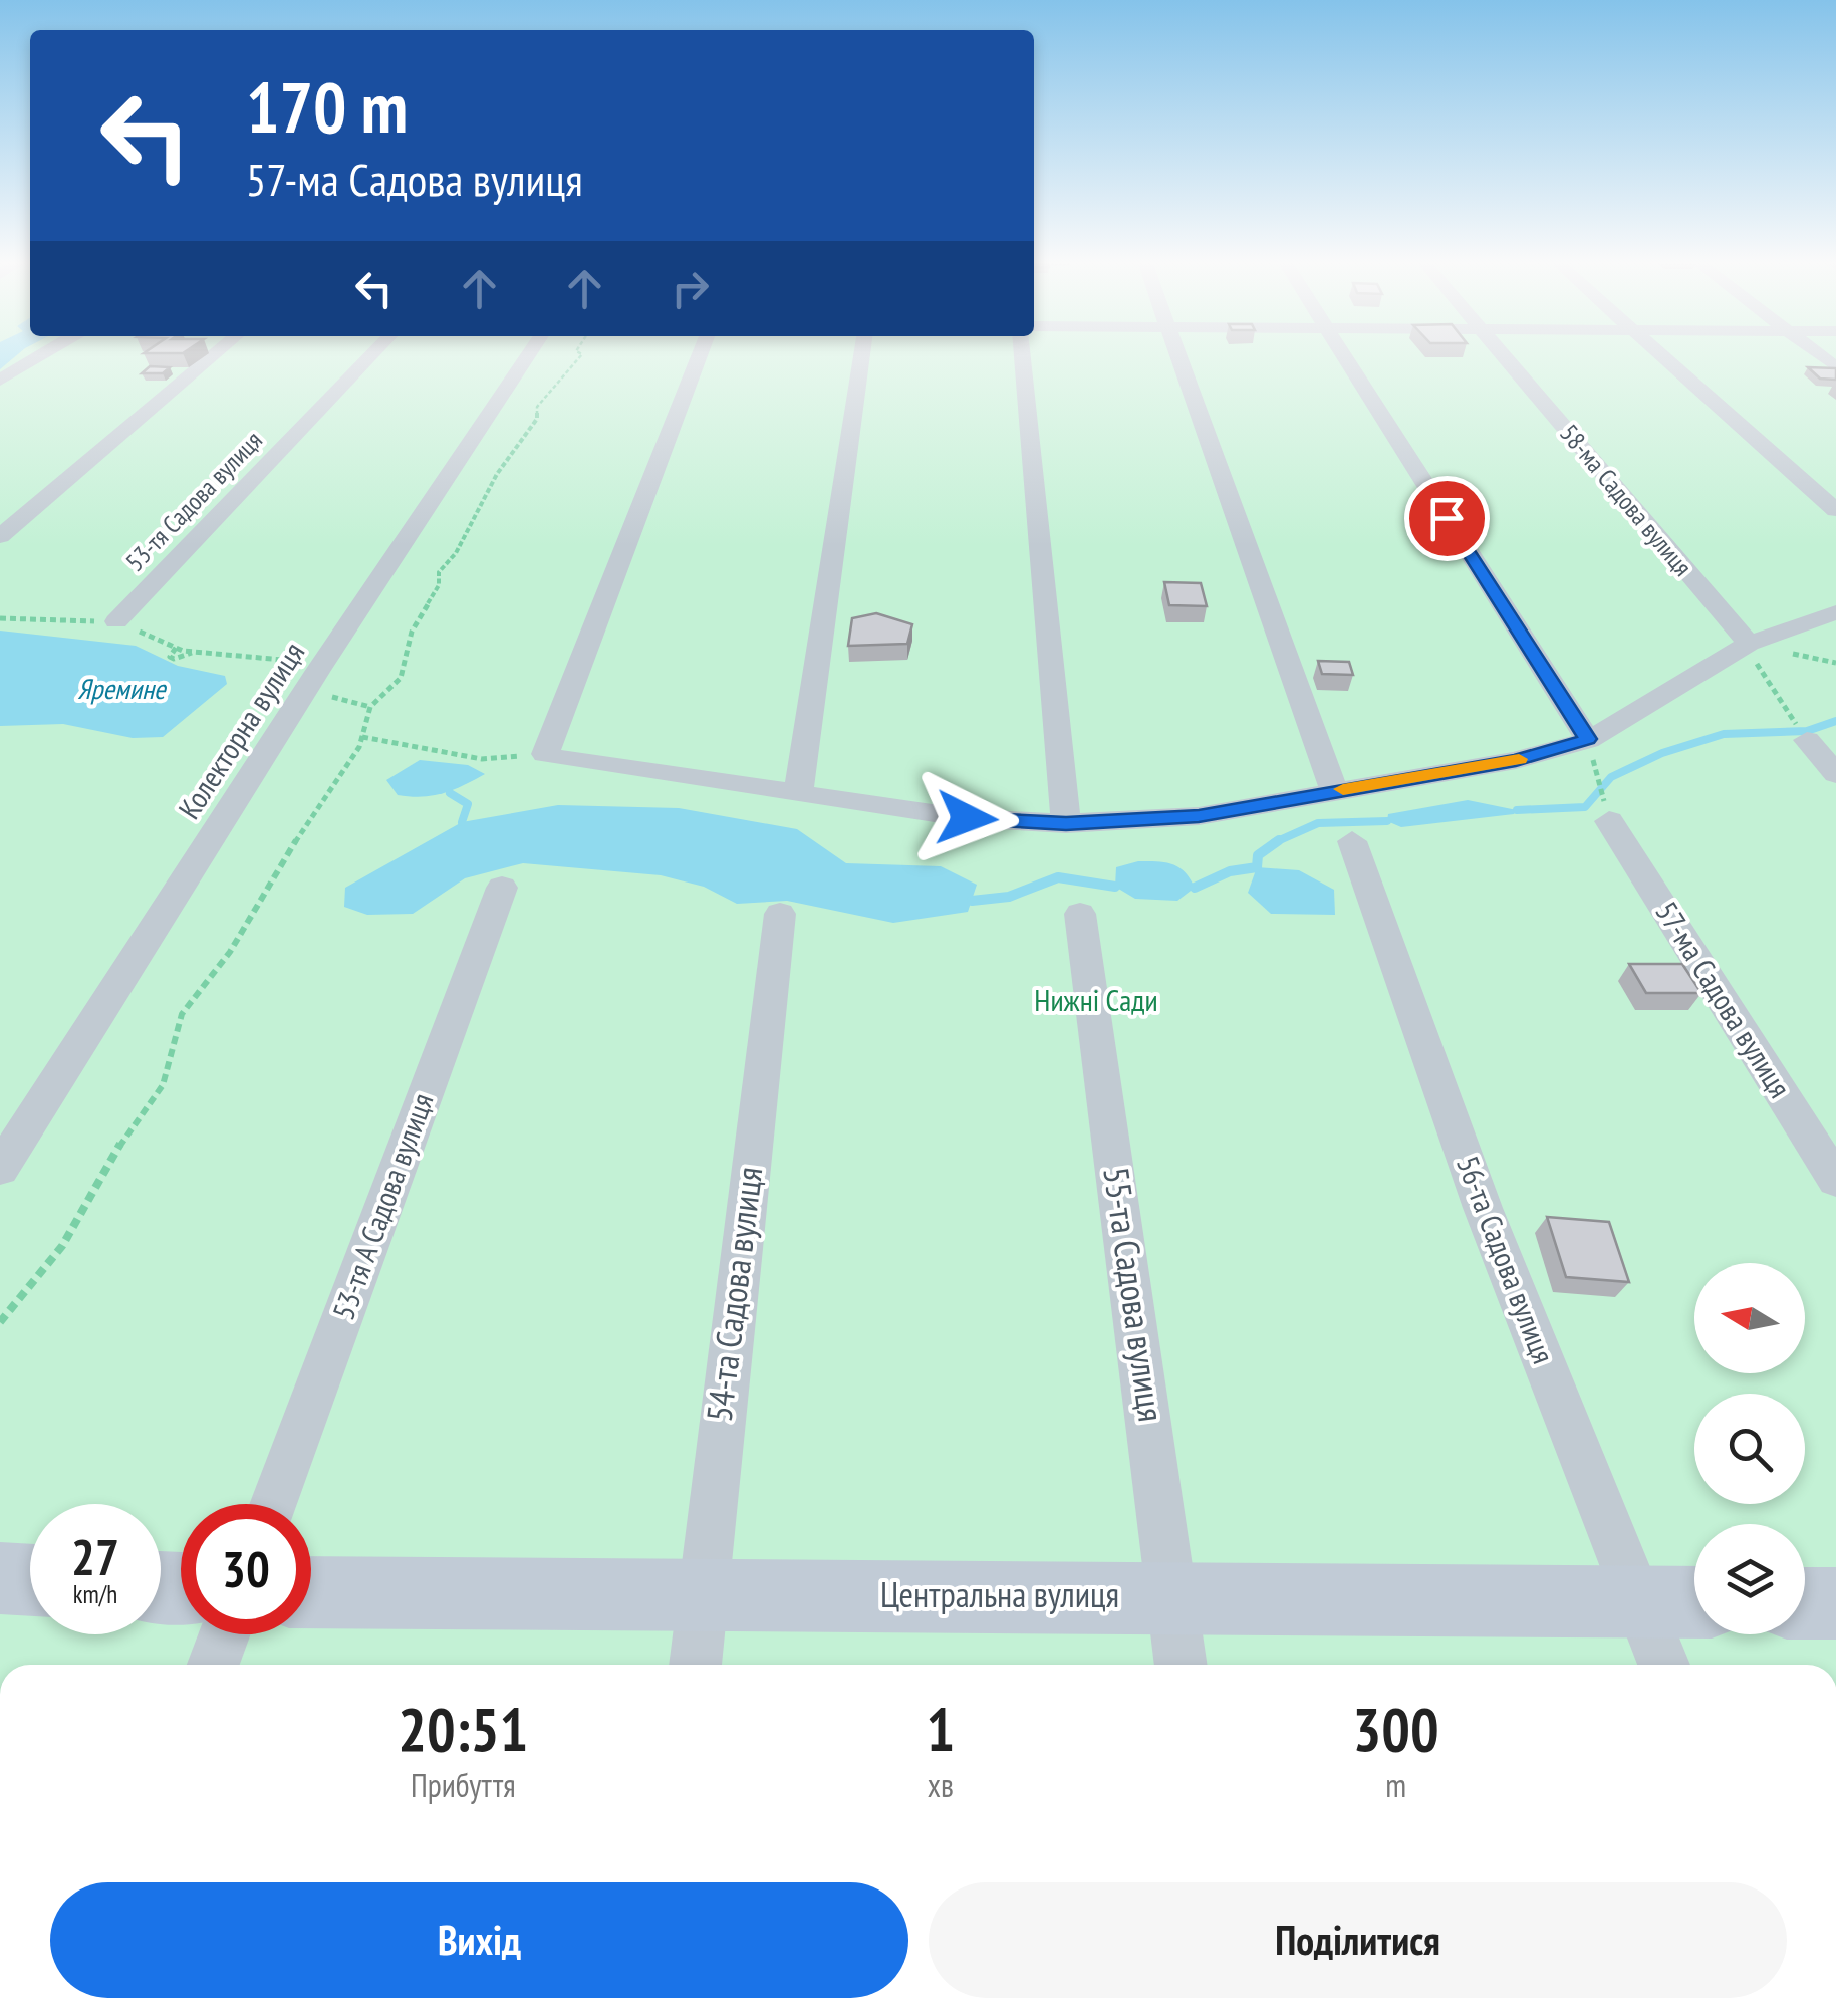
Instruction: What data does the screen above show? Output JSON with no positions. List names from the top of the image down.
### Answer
{
  "streets": {
    "street": [
      "58-ма Садова вулиця",
      "53-тя Садова вулиця",
      "Колекторна вулиця",
      "57-ма Садова вулиця",
      "53-тя А Садова вулиця",
      "56-та Садова вулиця",
      "54-та Садова вулиця",
      "55-та Садова вулиця",
      "Центральна вулиця"
    ]
  },
  "crossings": [
    ["56-та Садова вулиця", "Центральна вулиця"],
    ["54-та Садова вулиця", "Центральна вулиця"],
    ["55-та Садова вулиця", "Центральна вулиця"]
  ],
  "water": ["Яремине"],
  "parks": ["Нижні Сади"],
  "north": "left",
  "page": {
    "turn": ["170 m", "57-ма Садова вулиця"],
    "speed": "27 km/h",
    "limit": "30",
    "eta": [
      "20:51",
      "Прибуття",
      "1",
      "хв",
      "300",
      "m"
    ],
    "buttons": ["Вихід", "Поділитися"]
  }
}
